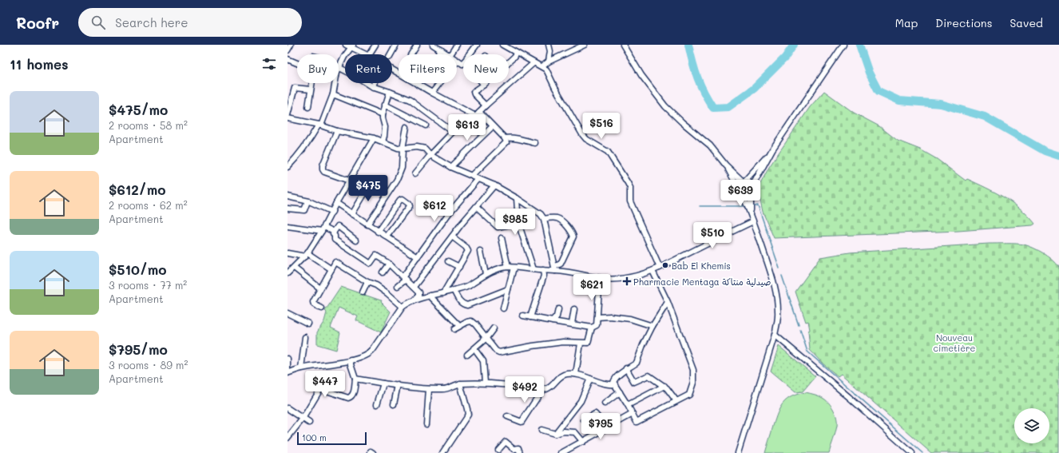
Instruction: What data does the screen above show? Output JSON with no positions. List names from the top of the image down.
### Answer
{
  "parks": ["Nouveau cimetière"],
  "places": {
    "other": ["Bab El Khemis"],
    "health": ["Pharmacie Mentaga صيدلية منتاكة"]
  },
  "scale_bar": "100 m",
  "page": {
    "header": "Roofr",
    "search": "Search here",
    "nav": ["Map", "Directions", "Saved"],
    "heading": "11 homes",
    "chip": [
      "Buy",
      "Rent",
      "Filters",
      "New"
    ],
    "list": [
      {
        "name": "$475/mo",
        "note": "2 rooms · 58 m² · Apartment"
      },
      {
        "name": "$612/mo",
        "note": "2 rooms · 62 m² · Apartment"
      },
      {
        "name": "$510/mo",
        "note": "3 rooms · 77 m² · Apartment"
      },
      {
        "name": "$795/mo",
        "note": "3 rooms · 89 m² · Apartment"
      }
    ],
    "price": [
      "$516",
      "$613",
      "$475",
      "$639",
      "$612",
      "$985",
      "$510",
      "$621",
      "$447",
      "$492",
      "$795"
    ],
    "scale": "100 m"
  }
}
